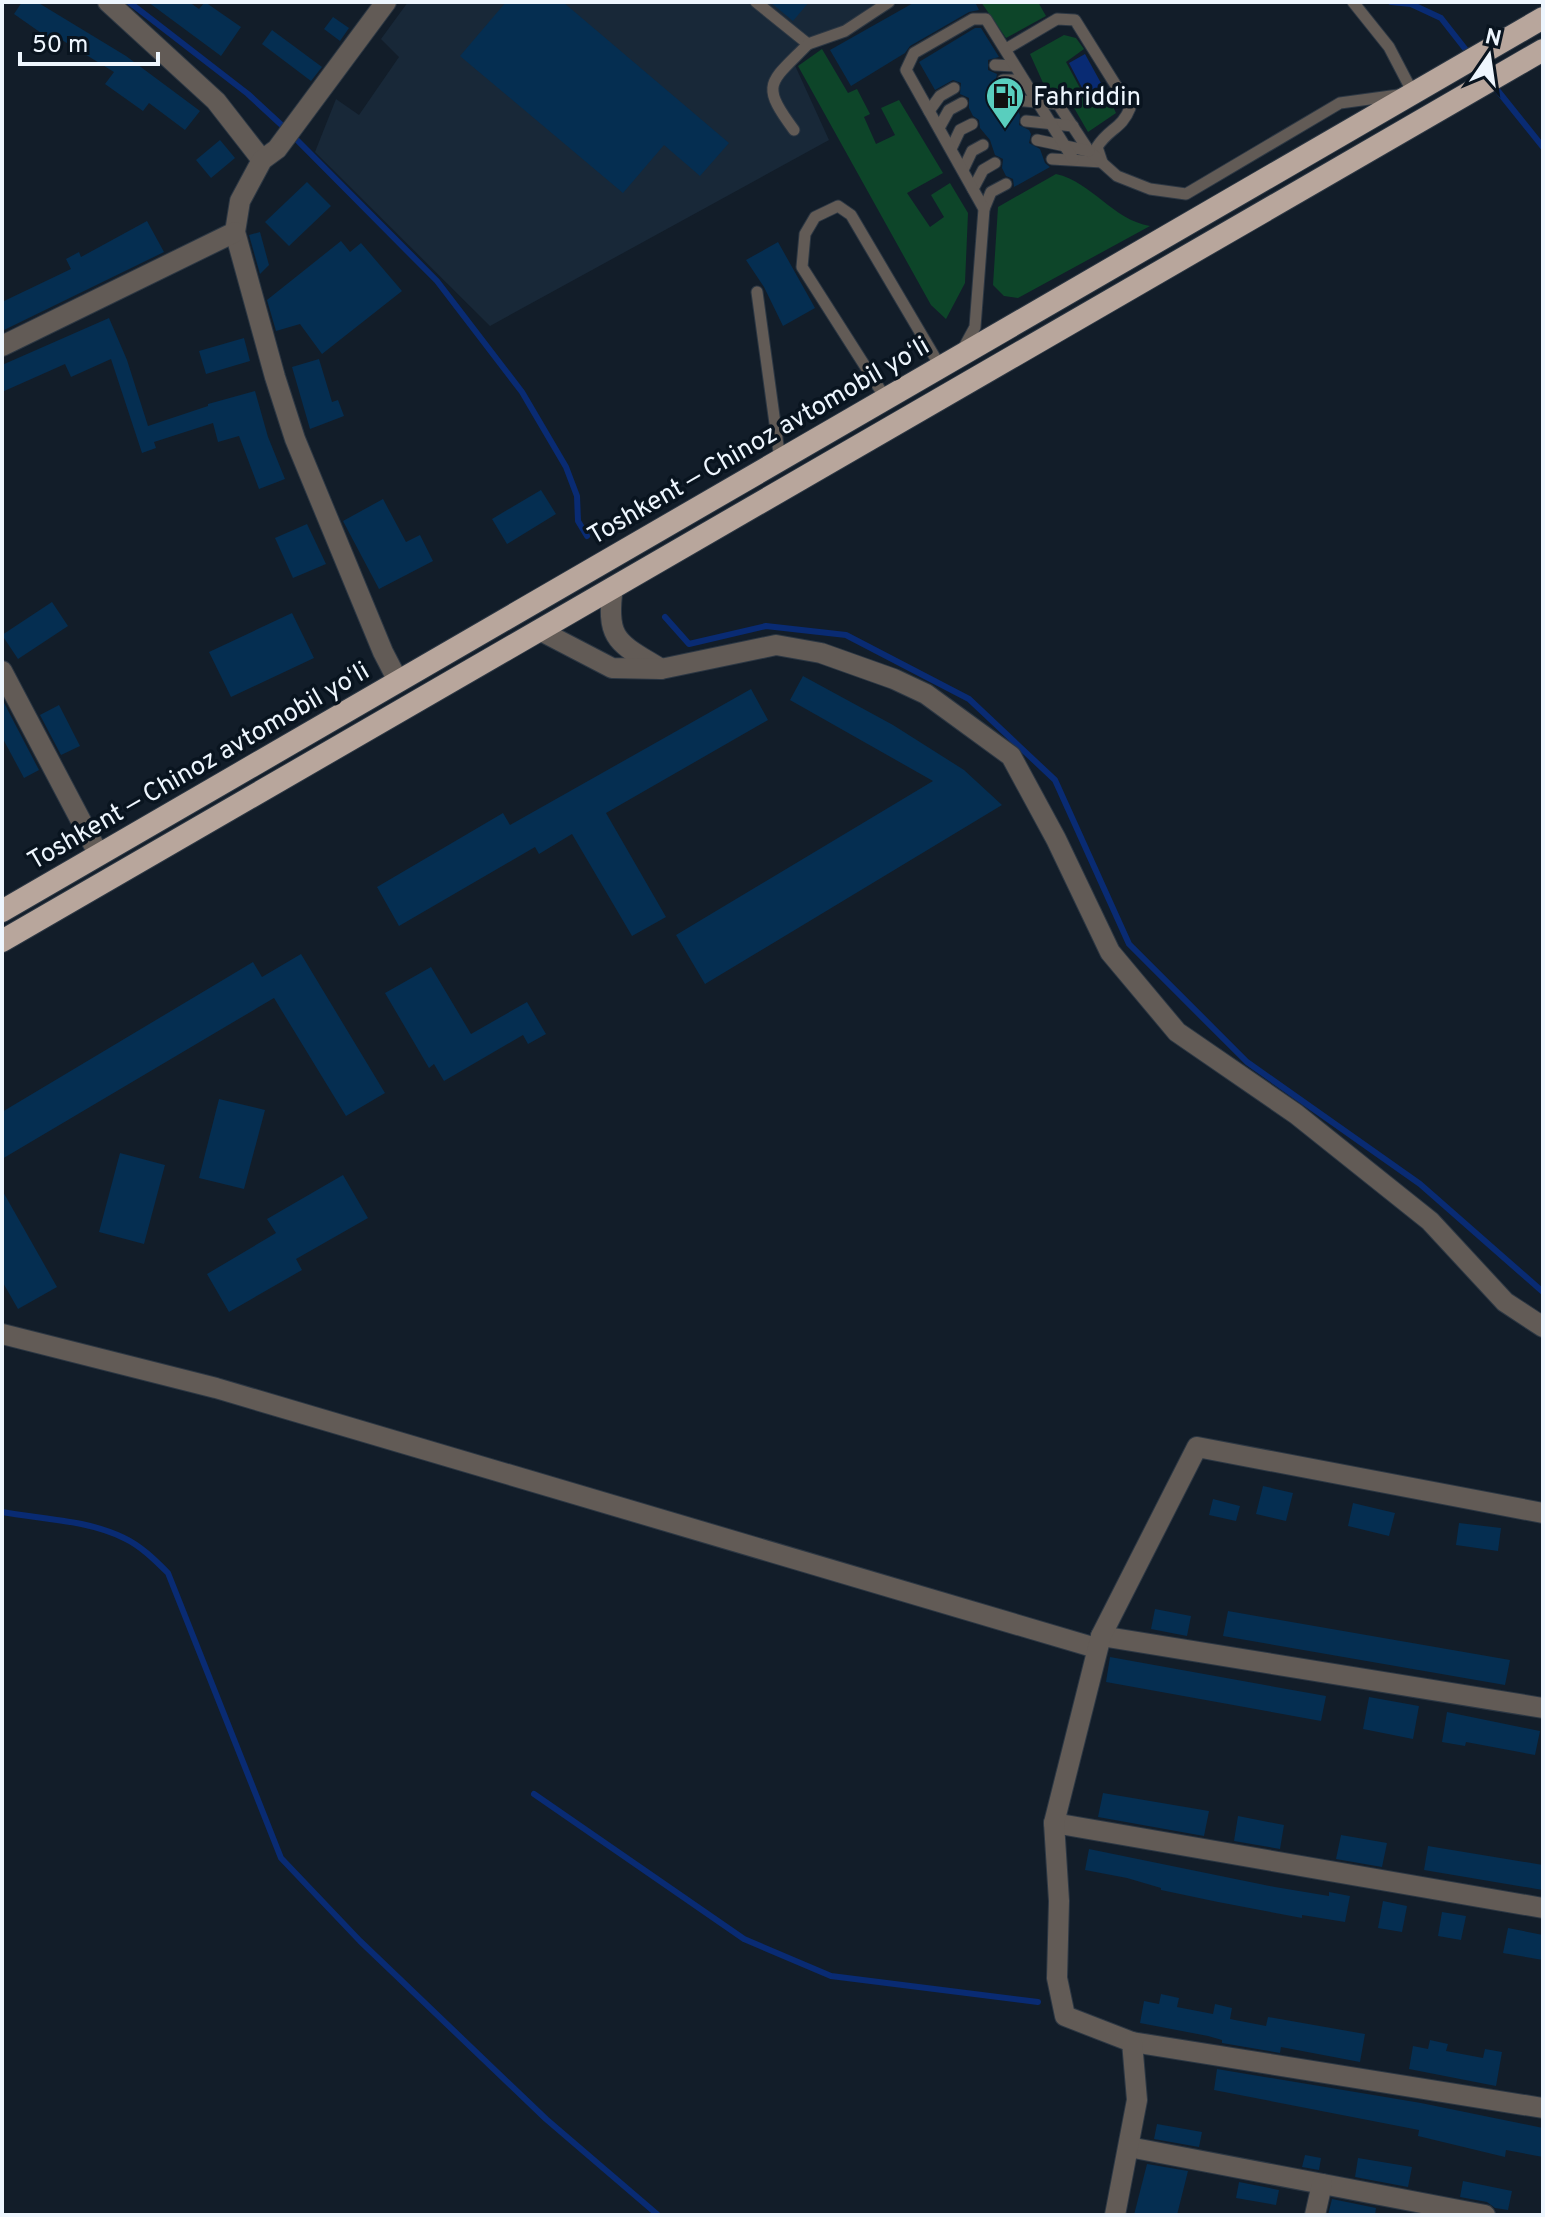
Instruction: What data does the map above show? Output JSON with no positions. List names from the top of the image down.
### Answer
{
  "streets": {
    "highway": ["Toshkent — Chinoz avtomobil yoʻli"]
  },
  "places": {
    "fuel station": ["Fahriddin"]
  },
  "scale_bar": "50 m",
  "north": "top"
}
